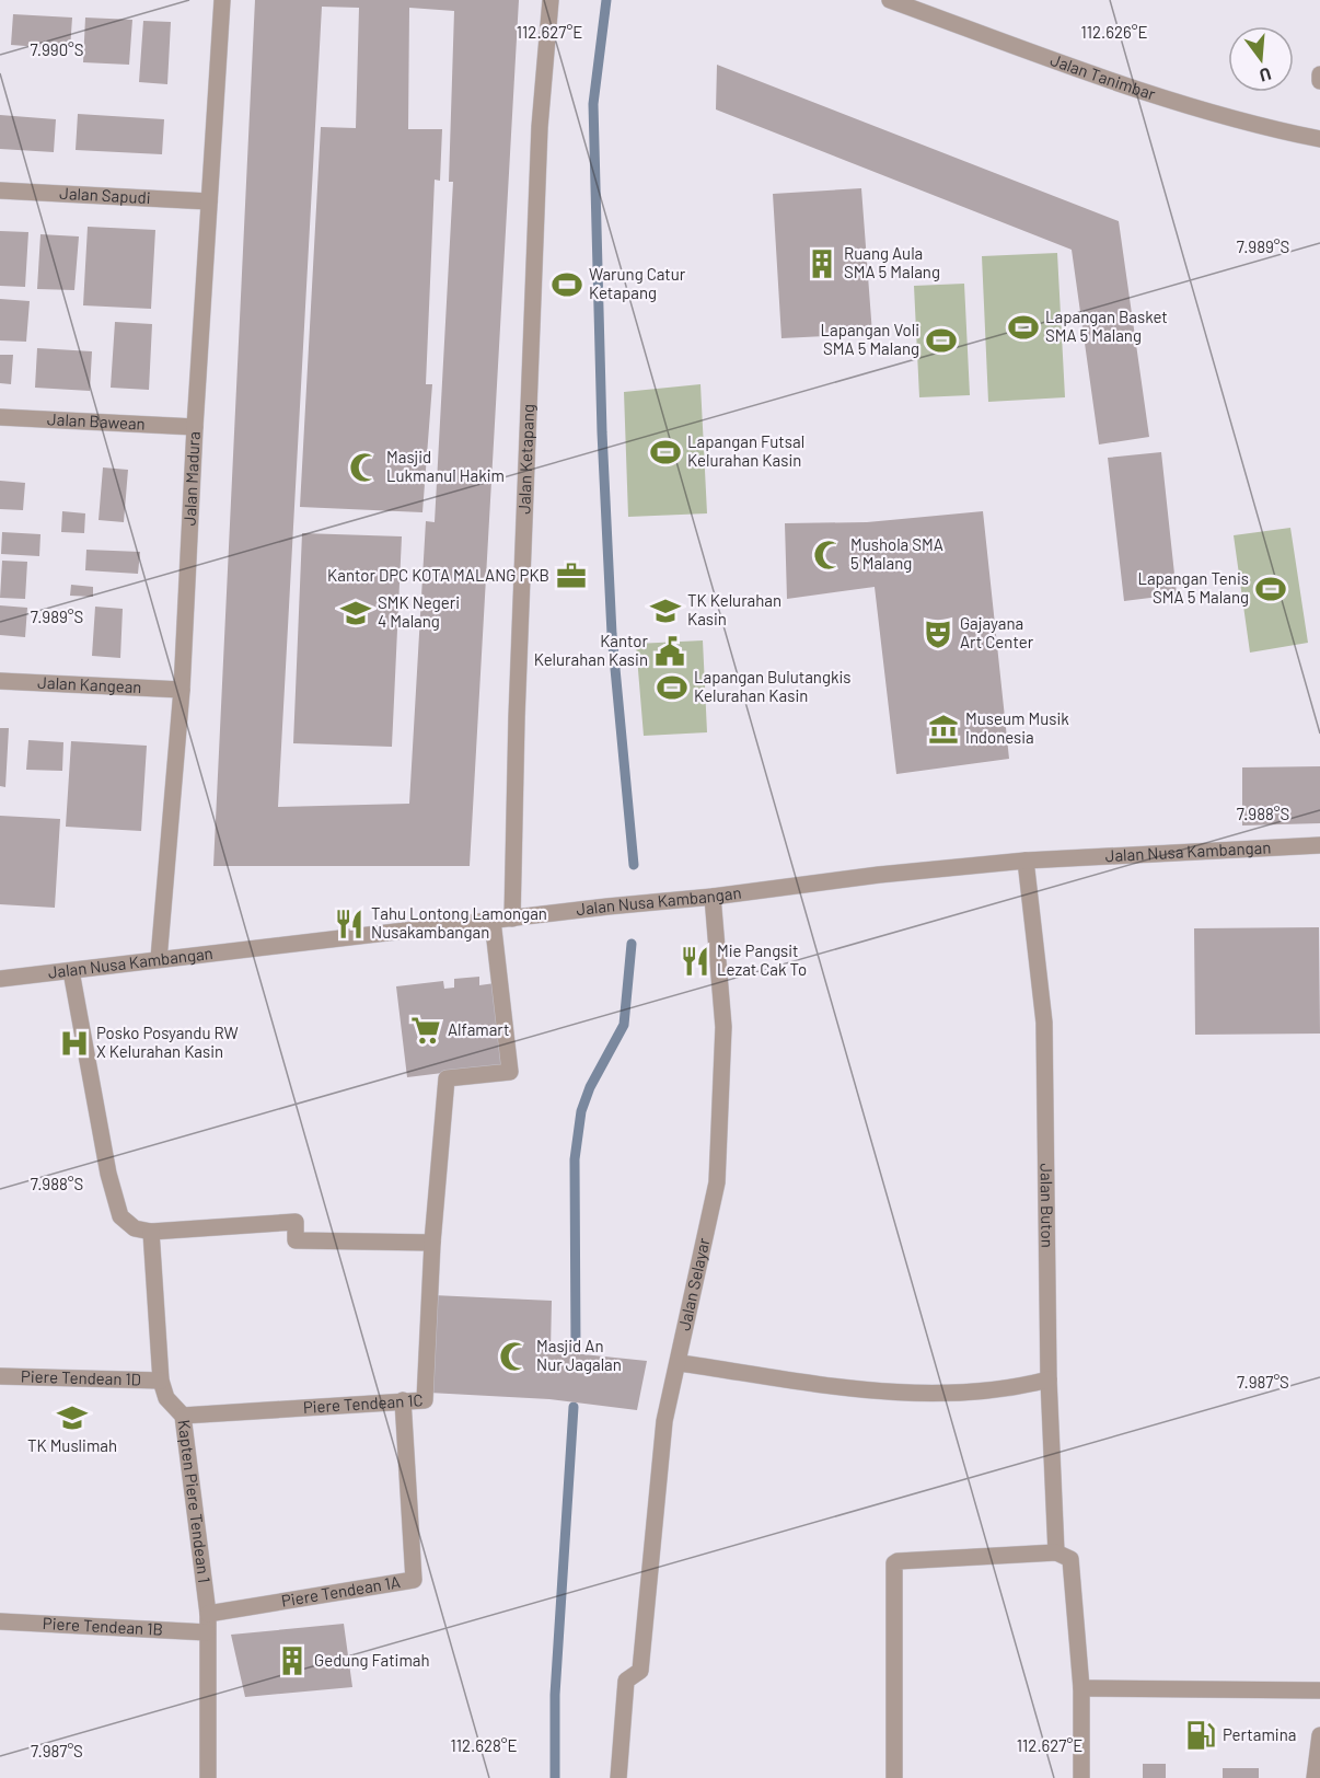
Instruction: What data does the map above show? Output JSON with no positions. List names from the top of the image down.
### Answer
{
  "streets": {
    "street": [
      "Jalan Tanimbar",
      "Jalan Sapudi",
      "Jalan Bawean",
      "Jalan Ketapang",
      "Jalan Madura",
      "Jalan Kangean",
      "Jalan Nusa Kambangan",
      "Jalan Buton",
      "Jalan Selayar",
      "Piere Tendean 1D",
      "Piere Tendean 1C",
      "Kapten Piere Tendean 1",
      "Piere Tendean 1A",
      "Piere Tendean 1B"
    ]
  },
  "crossings": [
    ["Jalan Sapudi", "Jalan Madura"],
    ["Jalan Bawean", "Jalan Madura"],
    ["Jalan Ketapang", "Jalan Nusa Kambangan"],
    ["Jalan Madura", "Jalan Kangean"],
    ["Jalan Madura", "Jalan Nusa Kambangan"],
    ["Jalan Nusa Kambangan", "Jalan Buton"],
    ["Jalan Nusa Kambangan", "Jalan Selayar"],
    ["Jalan Nusa Kambangan", "Piere Tendean 1C"],
    ["Piere Tendean 1D", "Kapten Piere Tendean 1"],
    ["Piere Tendean 1C", "Kapten Piere Tendean 1"],
    ["Piere Tendean 1C", "Piere Tendean 1A"],
    ["Kapten Piere Tendean 1", "Piere Tendean 1A"],
    ["Kapten Piere Tendean 1", "Piere Tendean 1B"]
  ],
  "places": {
    "building": ["Ruang Aula SMA 5 Malang", "Gedung Fatimah"],
    "sports": [
      "Warung Catur Ketapang",
      "Lapangan Basket SMA 5 Malang",
      "Lapangan Voli SMA 5 Malang",
      "Lapangan Futsal Kelurahan Kasin",
      "Lapangan Tenis SMA 5 Malang",
      "Lapangan Bulutangkis Kelurahan Kasin"
    ],
    "mosque": ["Masjid Lukmanul Hakim", "Mushola SMA 5 Malang", "Masjid An Nur Jagalan"],
    "office": ["Kantor DPC KOTA MALANG PKB"],
    "school or university": ["TK Kelurahan Kasin", "SMK Negeri 4 Malang", "TK Muslimah"],
    "theatre": ["Gajayana Art Center"],
    "public building": ["Kantor Kelurahan Kasin"],
    "museum": ["Museum Musik Indonesia"],
    "restaurant": ["Tahu Lontong Lamongan Nusakambangan", "Mie Pangsit Lezat Cak To"],
    "supermarket": ["Alfamart"],
    "hospital": ["Posko Posyandu RW X Kelurahan Kasin"],
    "fuel station": ["Pertamina"]
  },
  "north": "bottom",
  "coordinates": [
    "112.627°E",
    "112.626°E",
    "7.990°S",
    "7.989°S",
    "7.988°S",
    "7.987°S",
    "112.628°E"
  ]
}
